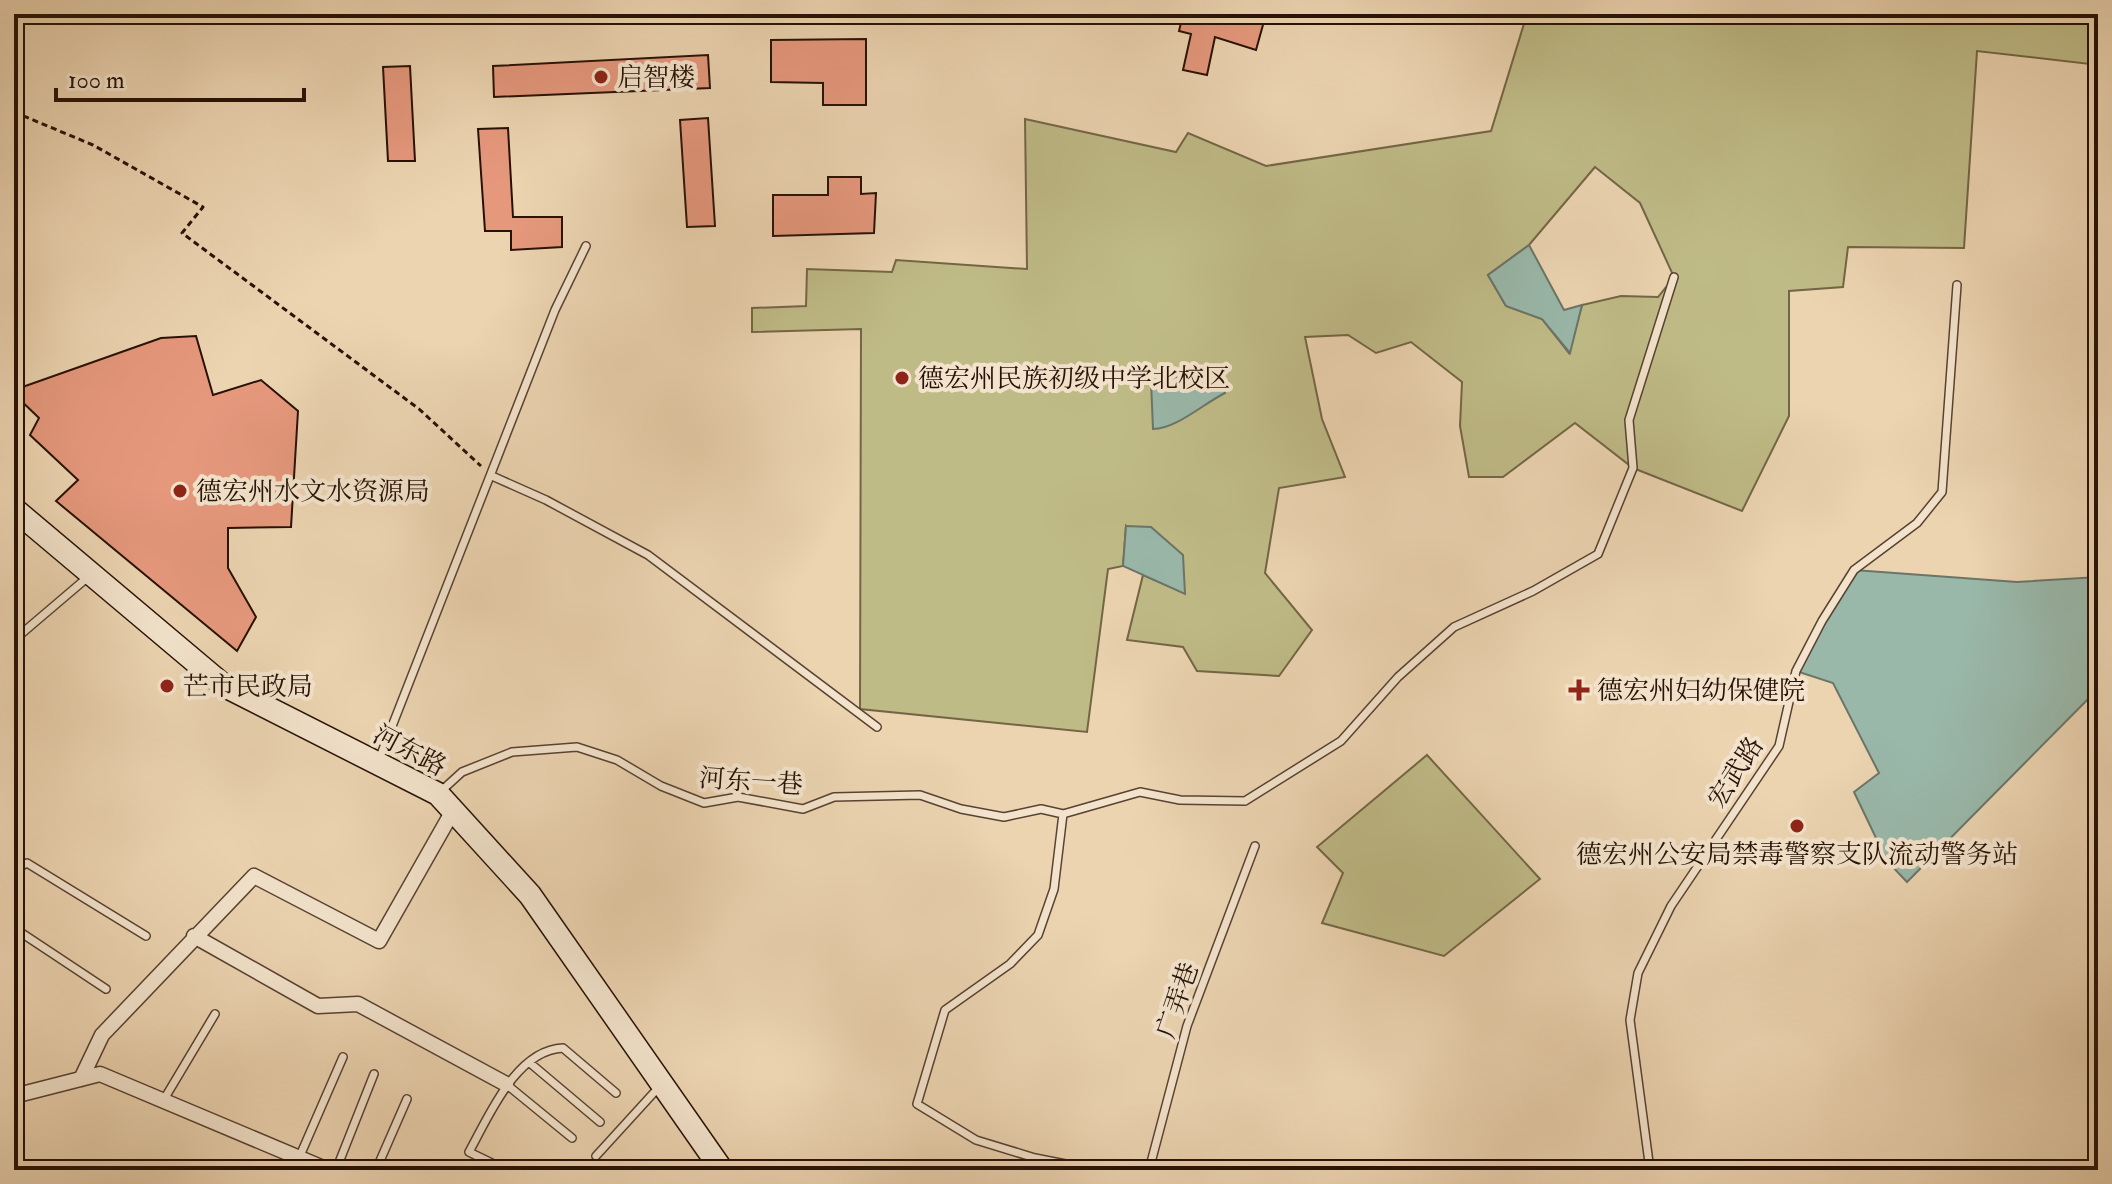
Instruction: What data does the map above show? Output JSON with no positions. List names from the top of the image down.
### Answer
{
  "streets": {
    "main road": ["河东路"],
    "lane": ["宏武路", "河东一巷", "广弄巷"]
  },
  "crossings": [
    ["河东路", "河东一巷"]
  ],
  "places": {
    "other": [
      "启智楼",
      "德宏州民族初级中学北校区",
      "德宏州水文水资源局",
      "芒市民政局",
      "德宏州公安局禁毒警察支队流动警务站"
    ],
    "health": ["德宏州妇幼保健院"]
  },
  "scale_bar": "100 m"
}
